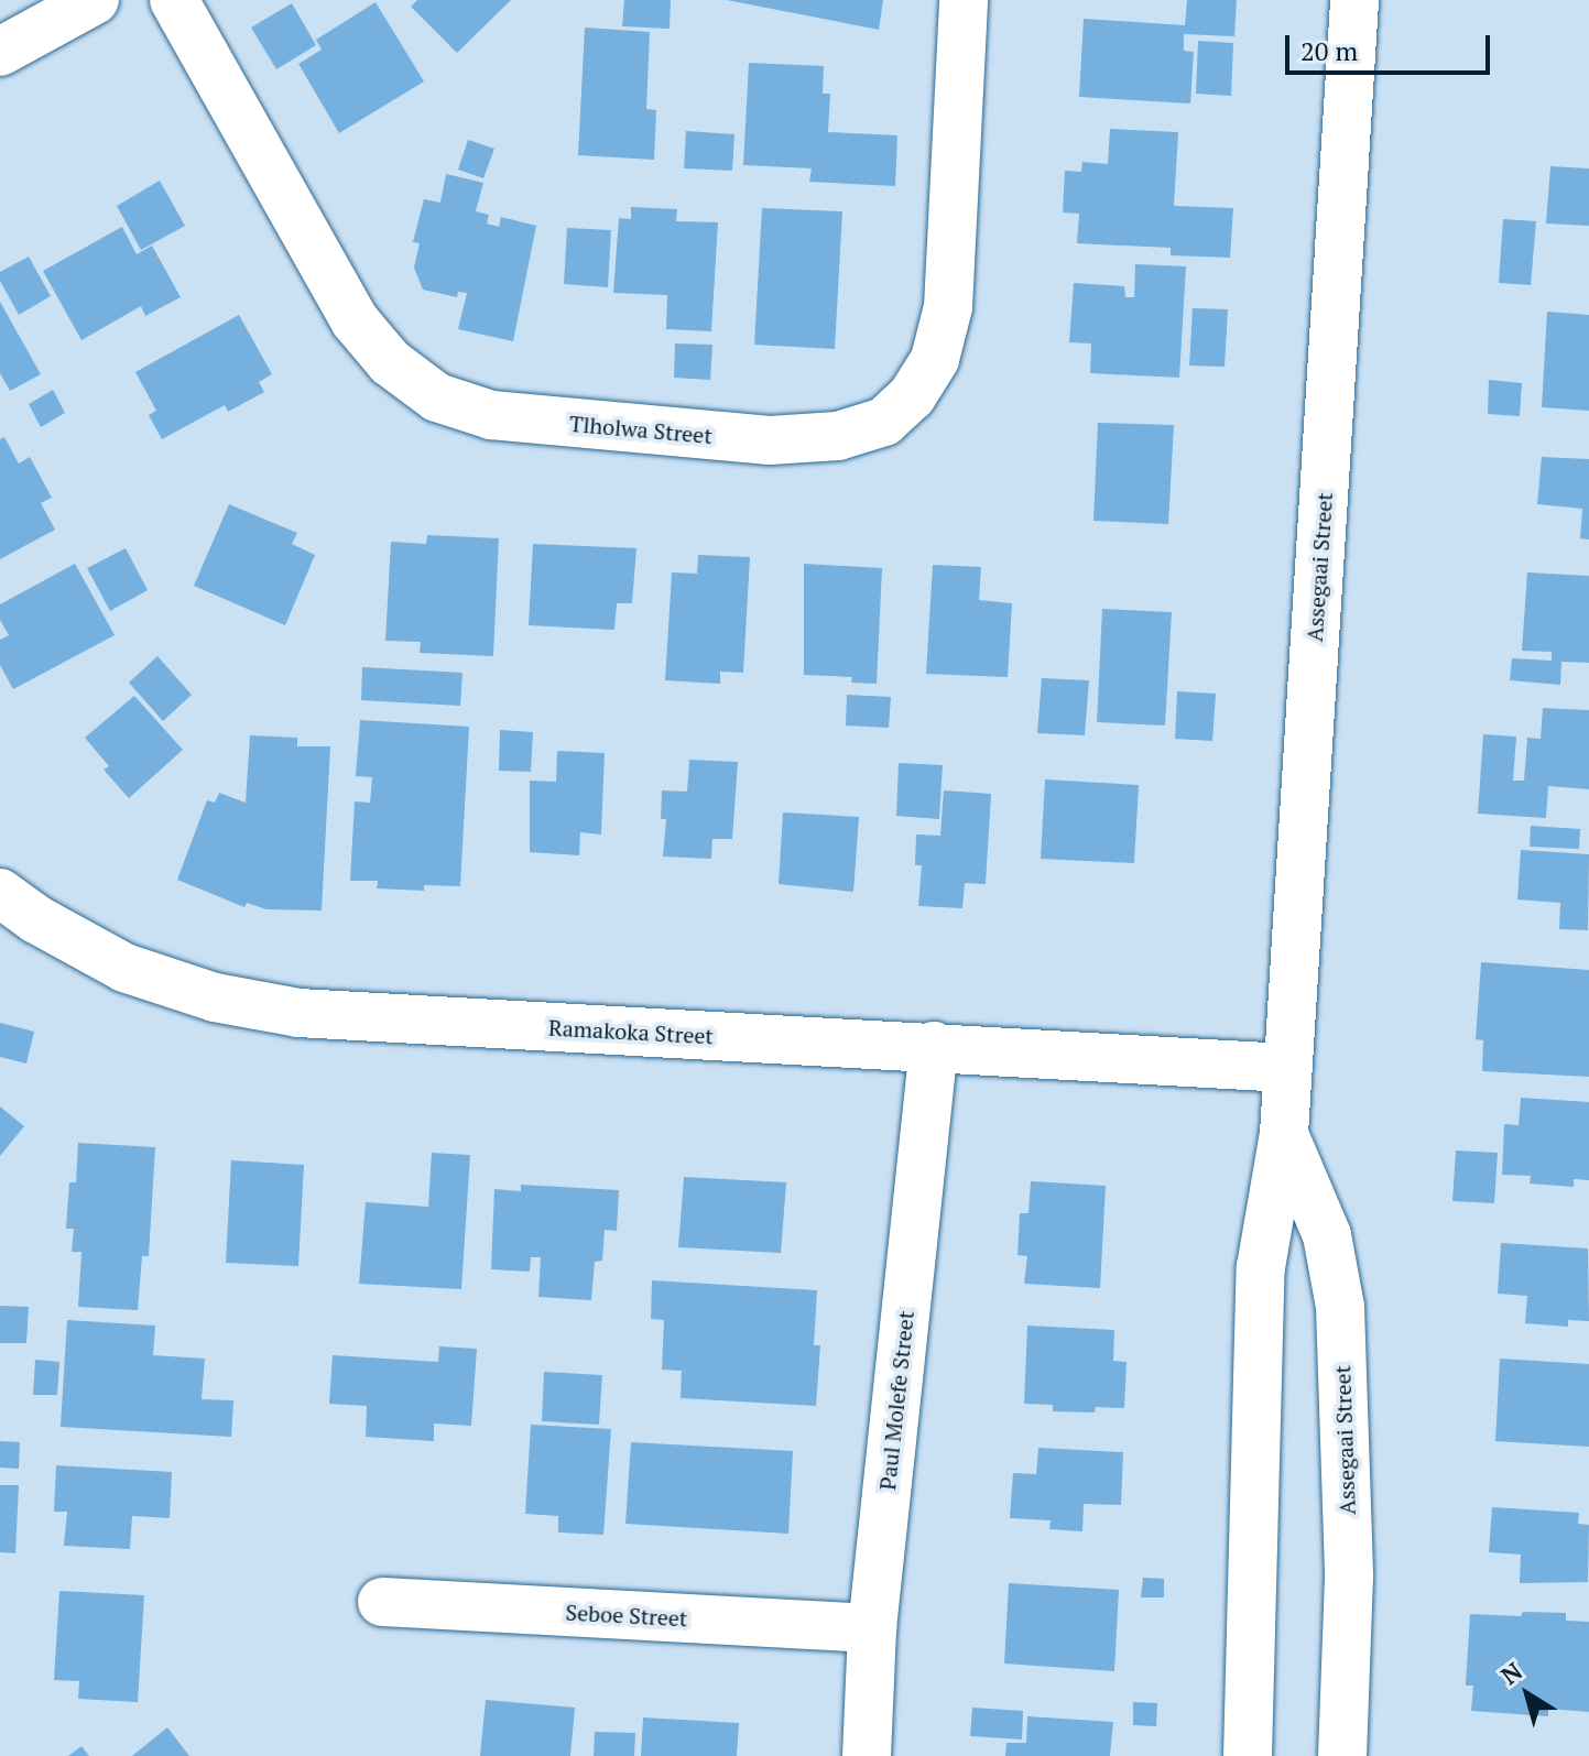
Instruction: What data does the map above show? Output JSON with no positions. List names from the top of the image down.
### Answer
{
  "streets": {
    "street": [
      "Tlholwa Street",
      "Assegaai Street",
      "Ramakoka Street",
      "Paul Molefe Street",
      "Seboe Street"
    ]
  },
  "crossings": [
    ["Assegaai Street", "Ramakoka Street"],
    ["Ramakoka Street", "Paul Molefe Street"],
    ["Paul Molefe Street", "Seboe Street"]
  ],
  "scale_bar": "20 m",
  "north": "top left"
}
